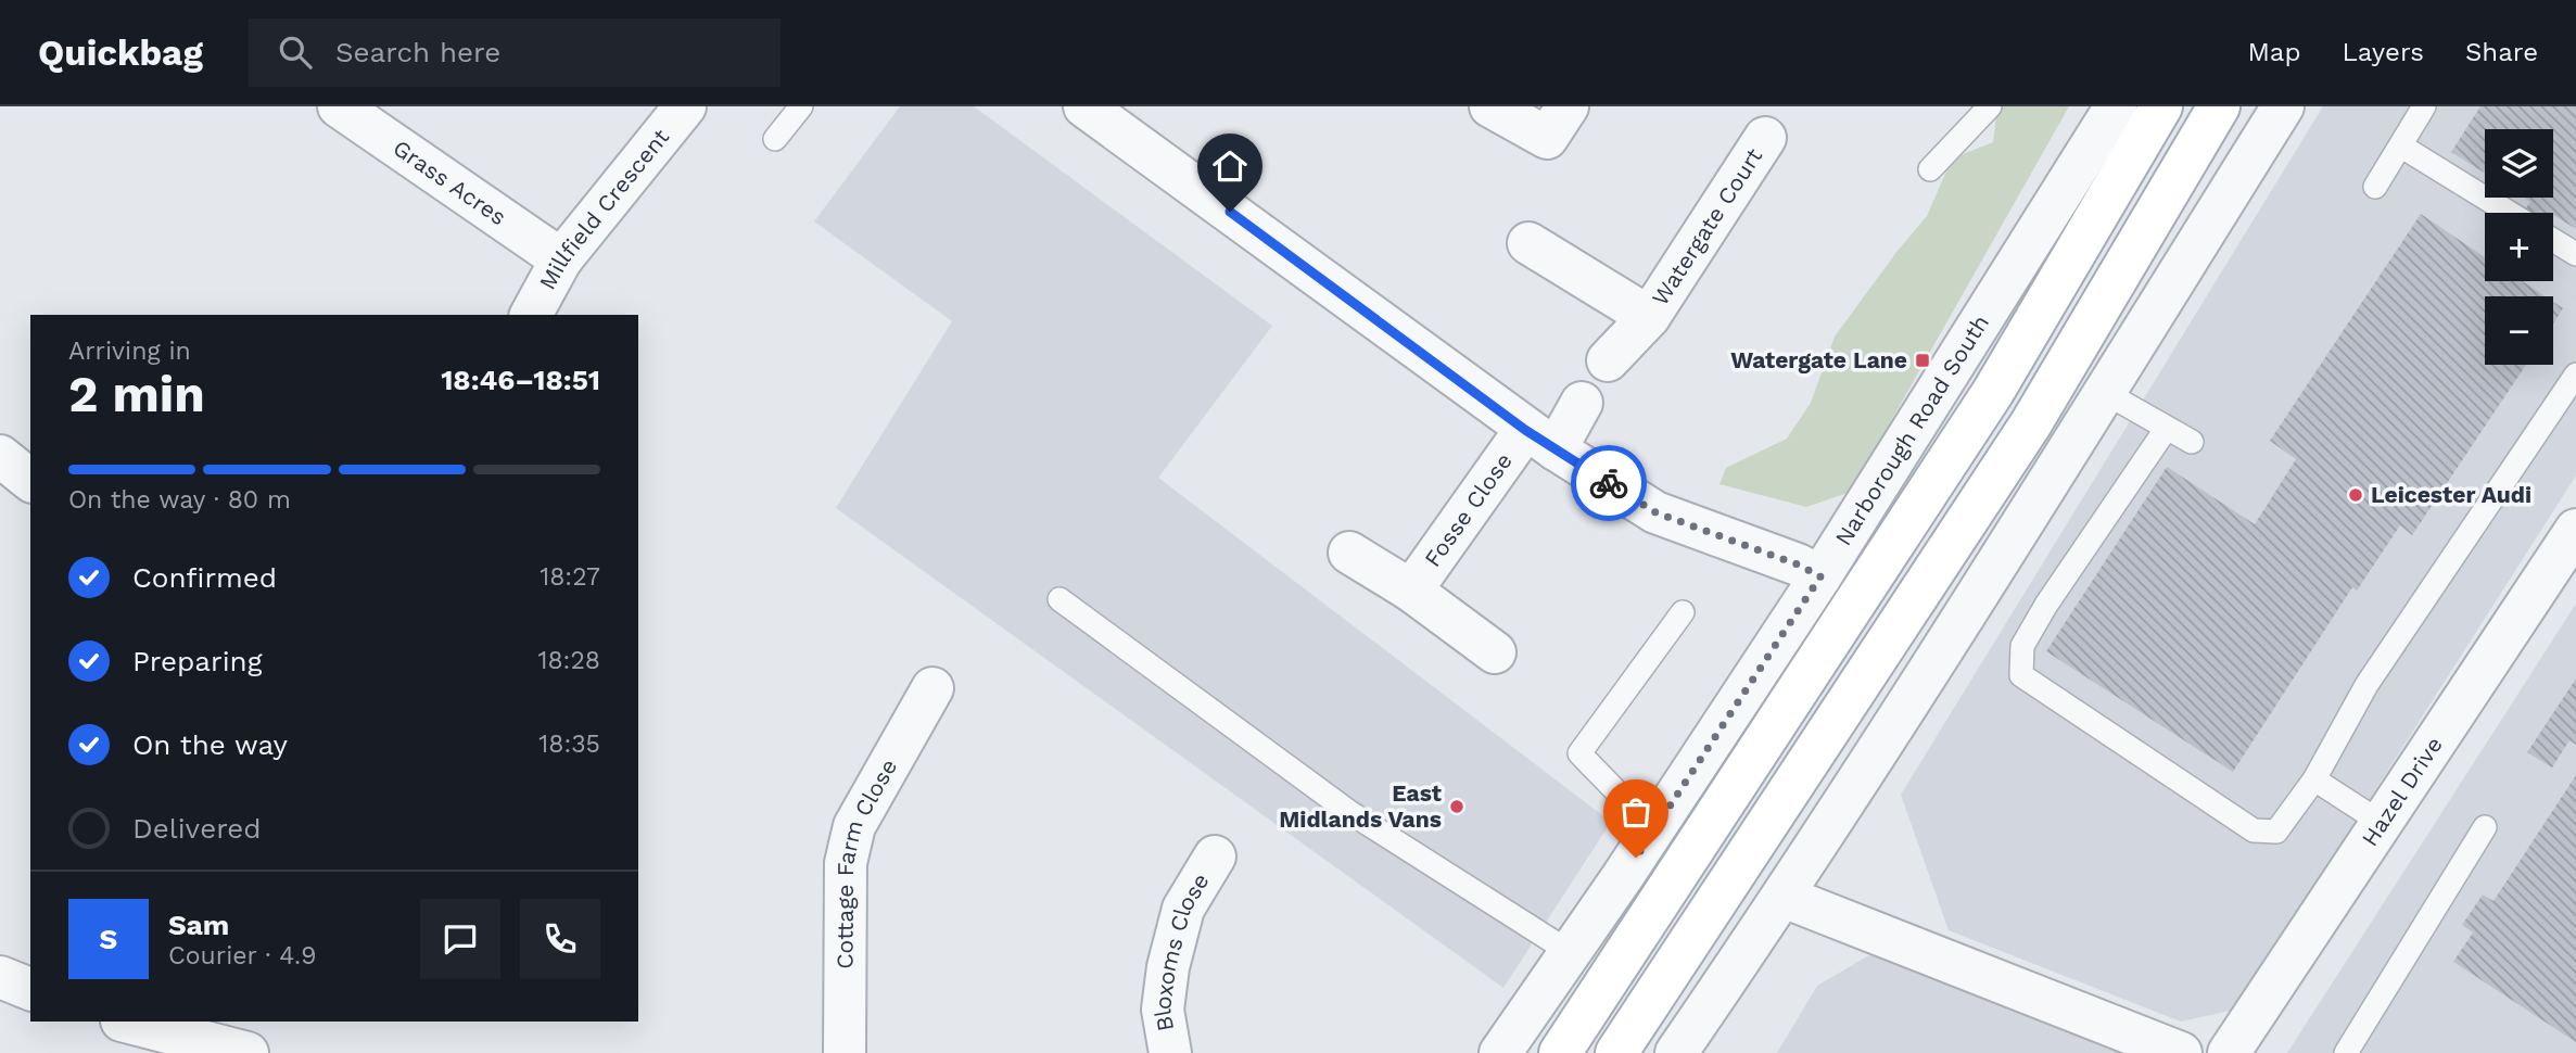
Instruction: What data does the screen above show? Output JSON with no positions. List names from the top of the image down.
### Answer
{
  "streets": {
    "main road": ["Narborough Road South"],
    "street": [
      "Grass Acres",
      "Millfield Crescent",
      "Watergate Court",
      "Fosse Close",
      "Hazel Drive",
      "Cottage Farm Close",
      "Bloxoms Close"
    ]
  },
  "crossings": [
    ["Grass Acres", "Millfield Crescent"]
  ],
  "places": {
    "transit": ["Watergate Lane"],
    "other": ["Leicester Audi", "East Midlands Vans"]
  },
  "page": {
    "header": "Quickbag",
    "search": "Search here",
    "nav": ["Map", "Layers", "Share"],
    "map_buttons": ["+", "−"],
    "heading": ["2 min", "Arriving in", "18:46–18:51"],
    "panel": ["Sam", "Courier · 4.9"],
    "bar": "On the way · 80 m",
    "list": [
      ["Confirmed", "18:27"],
      ["Preparing", "18:28"],
      ["On the way", "18:35"],
      "Delivered"
    ],
    "round": "S"
  }
}
